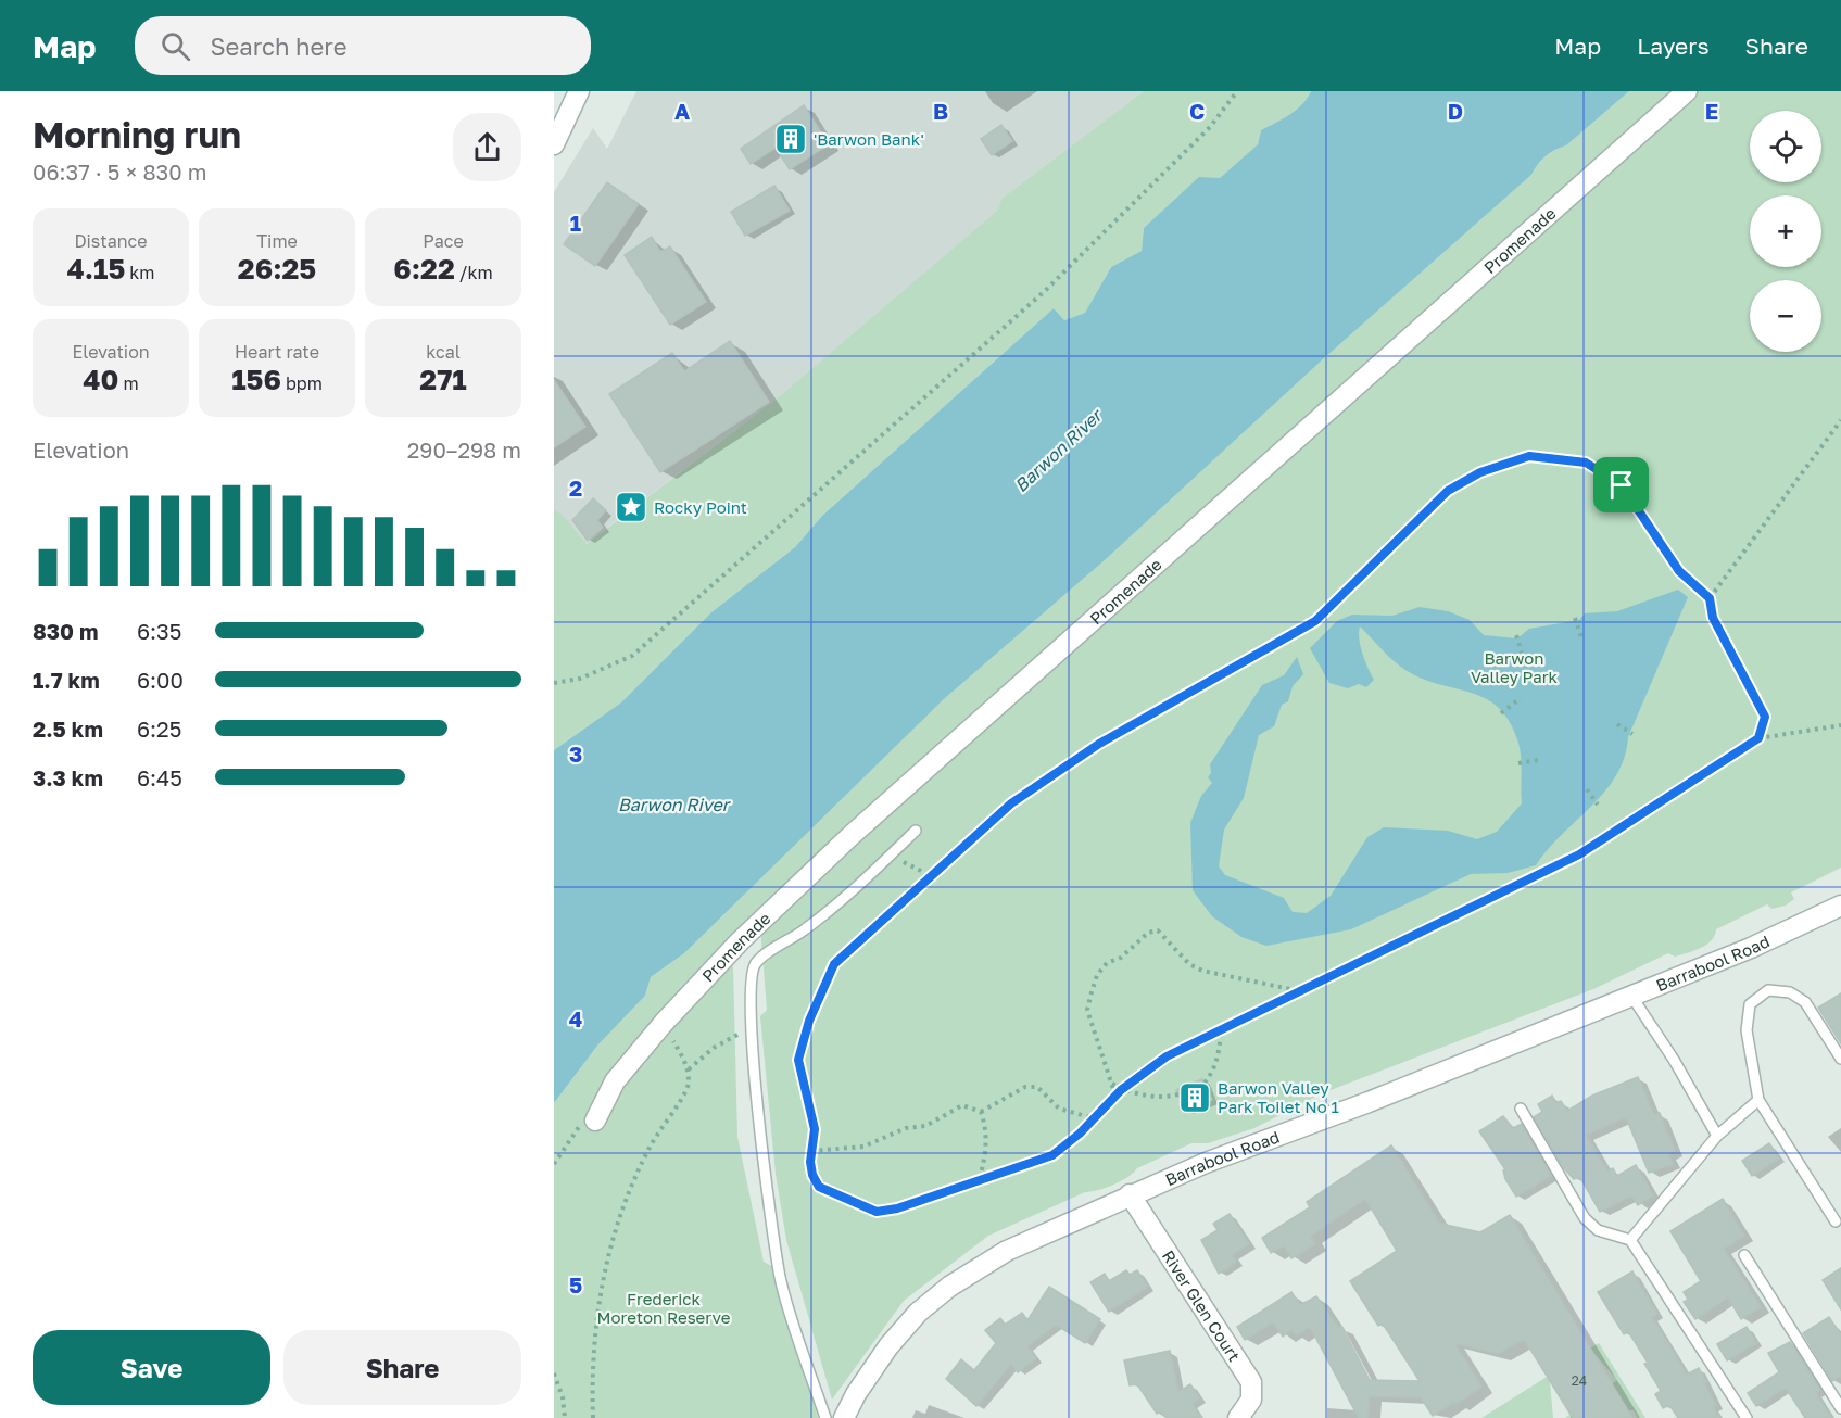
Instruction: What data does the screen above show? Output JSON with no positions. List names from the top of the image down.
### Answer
{
  "streets": {
    "street": ["Promenade", "Barrabool Road", "River Glen Court"]
  },
  "crossings": [
    ["Barrabool Road", "River Glen Court"]
  ],
  "water": ["Barwon River"],
  "parks": ["Barwon Valley Park", "Frederick Moreton Reserve"],
  "places": {
    "building": ["'Barwon Bank'", "Barwon Valley Park Toilet No 1"],
    "place": ["Rocky Point"]
  },
  "house_numbers": ["24"],
  "page": {
    "header": "Map",
    "search": "Search here",
    "nav": ["Map", "Layers", "Share"],
    "heading": ["Morning run", "06:37 · 5 × 830 m"],
    "map_buttons": ["+", "−"],
    "stats": [
      ["Distance", "4.15 km"],
      ["Time", "26:25"],
      ["Pace", "6:22 /km"],
      ["Elevation", "40 m"],
      ["Heart rate", "156 bpm"],
      ["kcal", "271"]
    ],
    "chart": ["Elevation", "290–298 m"],
    "list": [
      {
        "name": "830 m",
        "note": "6:35"
      },
      {
        "name": "1.7 km",
        "note": "6:00"
      },
      {
        "name": "2.5 km",
        "note": "6:25"
      },
      {
        "name": "3.3 km",
        "note": "6:45"
      }
    ],
    "buttons": ["Save", "Share"]
  },
  "grid": {
    "columns": [
      "A",
      "B",
      "C",
      "D",
      "E"
    ],
    "rows": [
      "1",
      "2",
      "3",
      "4",
      "5"
    ]
  }
}
